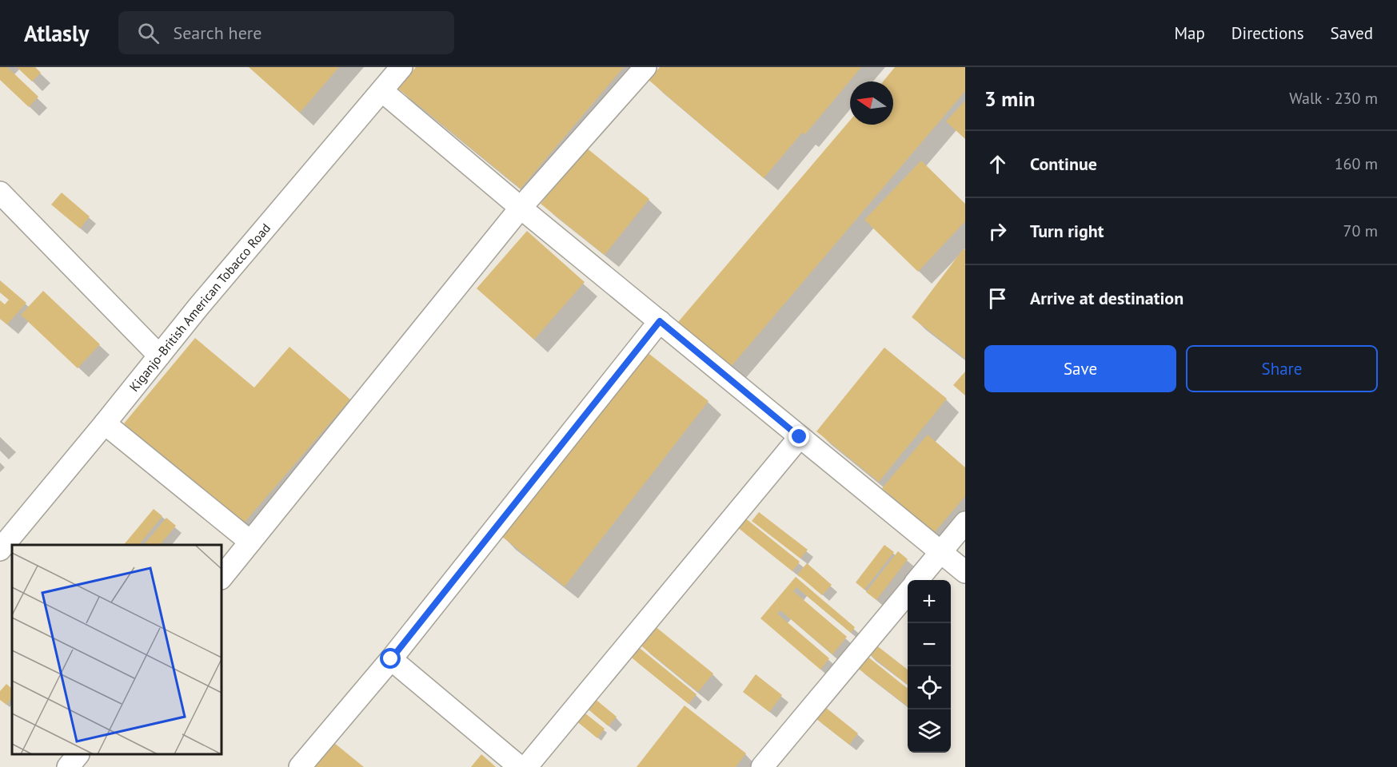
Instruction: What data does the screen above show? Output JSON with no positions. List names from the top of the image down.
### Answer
{
  "streets": {
    "street": ["Kiganjo-British American Tobacco Road"]
  },
  "north": "left",
  "page": {
    "header": "Atlasly",
    "search": "Search here",
    "nav": ["Map", "Directions", "Saved"],
    "heading": ["3 min", "Walk · 230 m"],
    "list": [
      ["Continue", "160 m"],
      ["Turn right", "70 m"],
      "Arrive at destination"
    ],
    "buttons": ["Save", "Share"],
    "map_buttons": ["+", "−"]
  }
}
